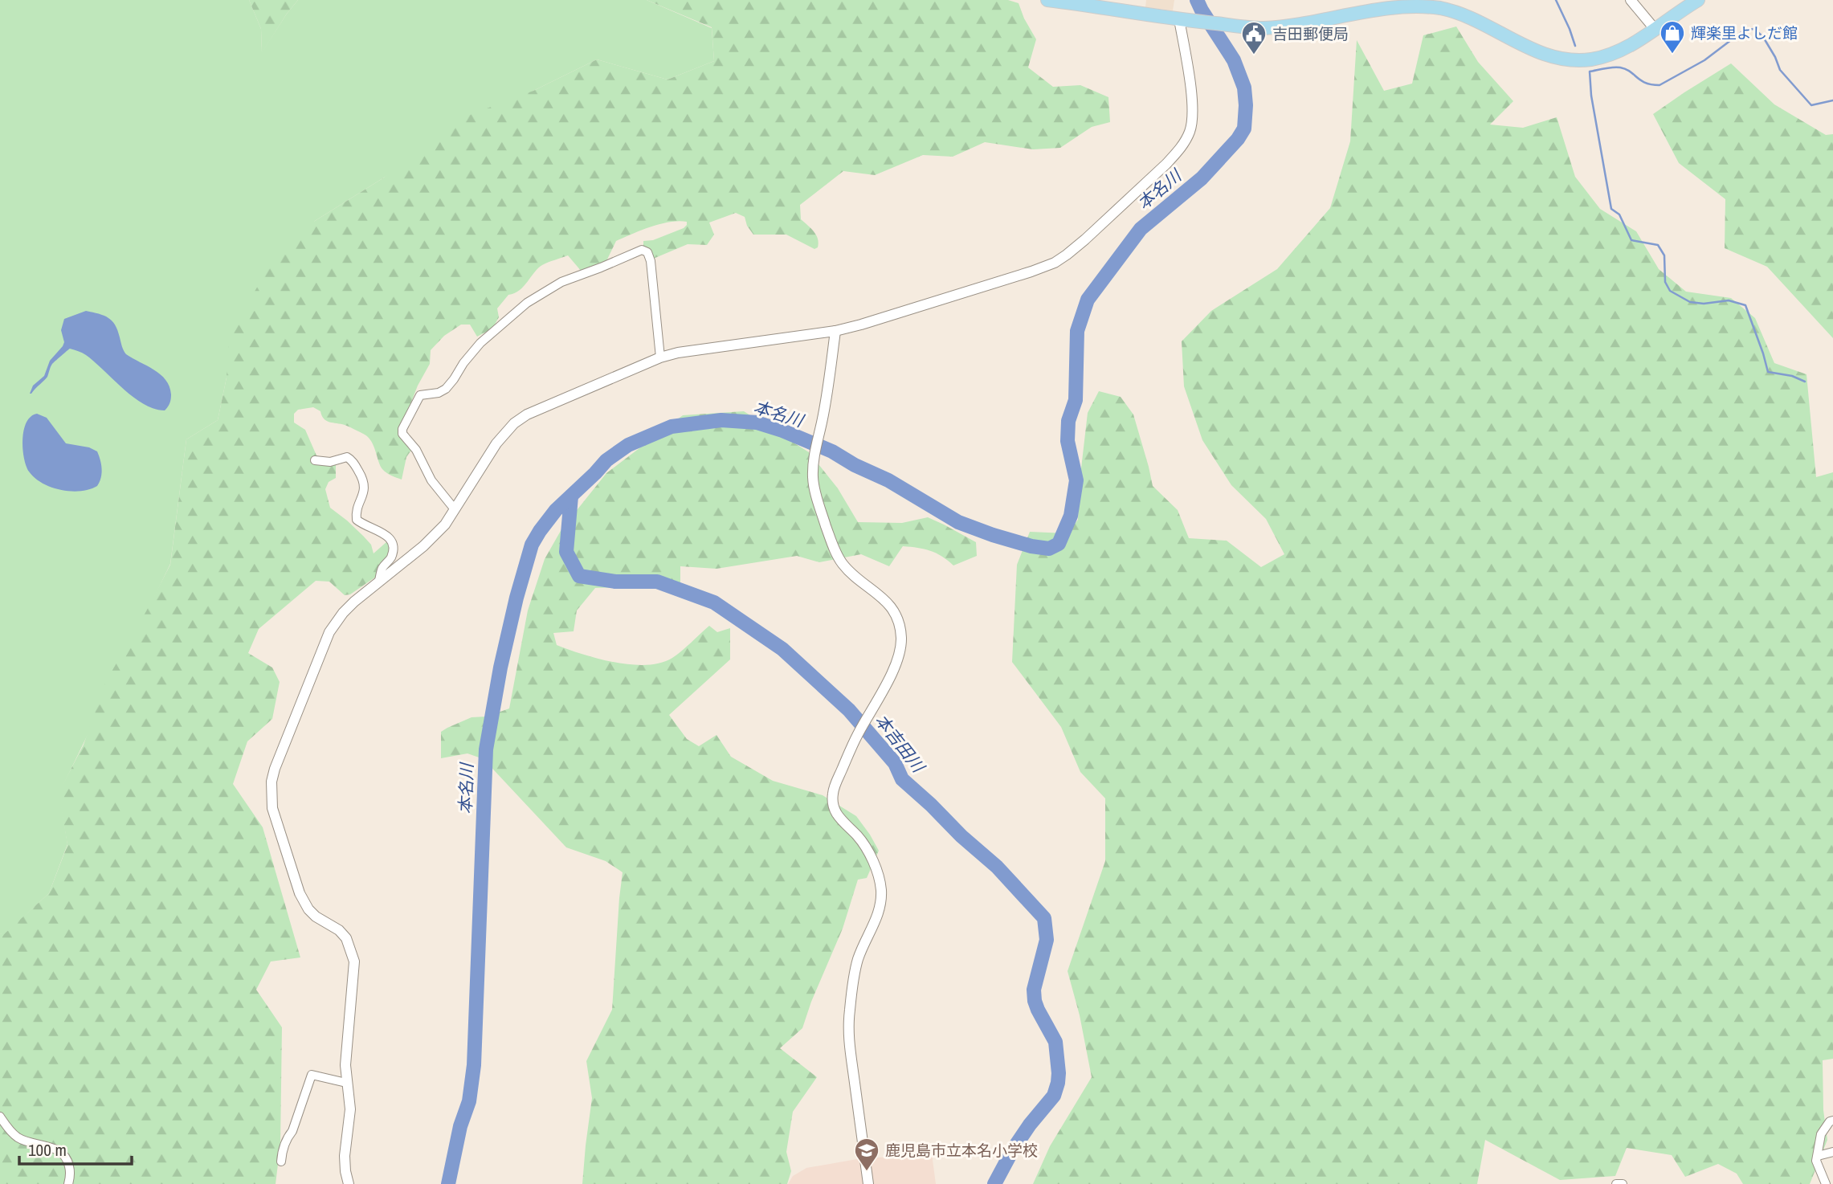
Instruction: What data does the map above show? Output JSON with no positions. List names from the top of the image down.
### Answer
{
  "water": ["本名川", "本吉田川"],
  "places": {
    "shop": ["輝楽里よしだ館"],
    "public building": ["吉田郵便局"],
    "school or university": ["鹿児島市立本名小学校"]
  },
  "scale_bar": "100 m"
}
